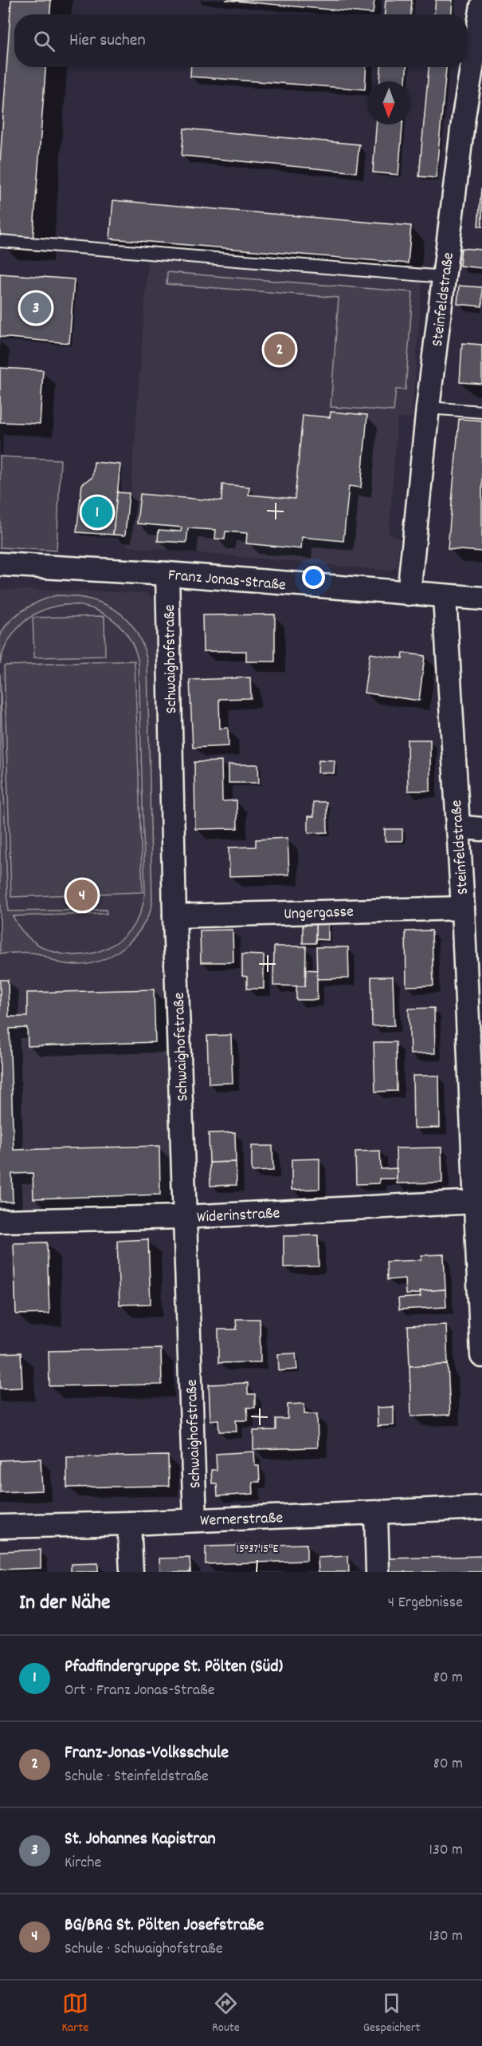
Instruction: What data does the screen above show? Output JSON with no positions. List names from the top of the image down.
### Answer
{
  "streets": {
    "street": [
      "Steinfeldstraße",
      "Franz Jonas-Straße",
      "Schwaighofstraße",
      "Ungergasse",
      "Widerinstraße",
      "Wernerstraße"
    ]
  },
  "crossings": [
    ["Steinfeldstraße", "Franz Jonas-Straße"],
    ["Steinfeldstraße", "Ungergasse"],
    ["Steinfeldstraße", "Widerinstraße"],
    ["Franz Jonas-Straße", "Schwaighofstraße"],
    ["Schwaighofstraße", "Ungergasse"],
    ["Schwaighofstraße", "Widerinstraße"],
    ["Schwaighofstraße", "Wernerstraße"]
  ],
  "north": "bottom",
  "page": {
    "search": "Hier suchen",
    "pins": [
      "3",
      "2",
      "1",
      "4"
    ],
    "heading": ["In der Nähe", "4 Ergebnisse"],
    "list": [
      {
        "mark": "1",
        "name": "Pfadfindergruppe St. Pölten (Süd)",
        "note": "Ort · Franz Jonas-Straße",
        "value": "80 m"
      },
      {
        "mark": "2",
        "name": "Franz-Jonas-Volksschule",
        "note": "Schule · Steinfeldstraße",
        "value": "80 m"
      },
      {
        "mark": "3",
        "name": "St. Johannes Kapistran",
        "note": "Kirche",
        "value": "130 m"
      },
      {
        "mark": "4",
        "name": "BG/BRG St. Pölten Josefstraße",
        "note": "Schule · Schwaighofstraße",
        "value": "130 m"
      }
    ],
    "nav": ["Karte", "Route", "Gespeichert"]
  },
  "coordinates": ["15°37'15\"E"]
}
